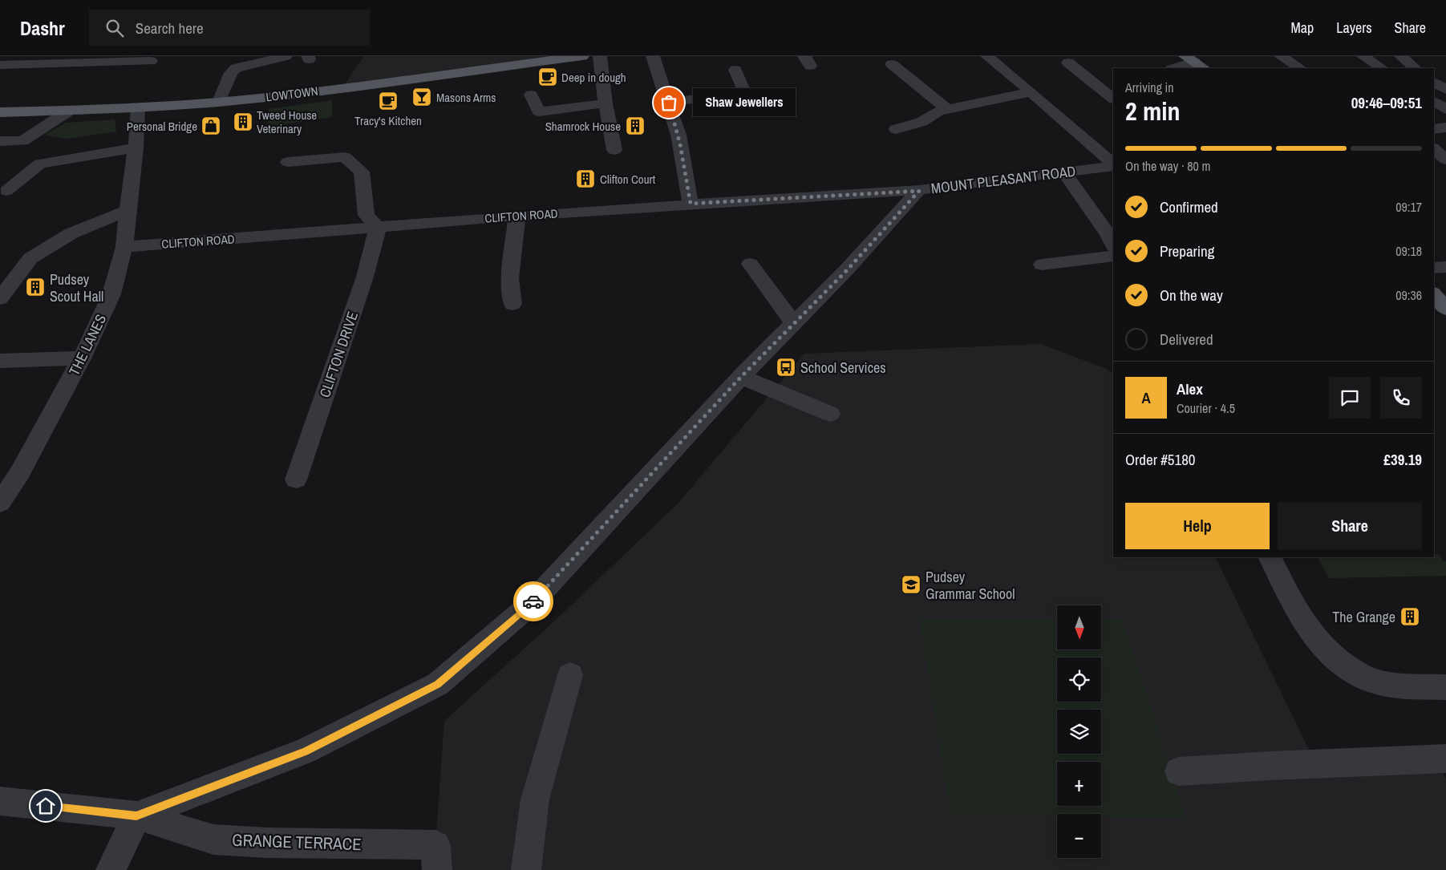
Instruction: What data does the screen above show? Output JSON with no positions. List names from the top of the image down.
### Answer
{
  "streets": {
    "main road": ["LOWTOWN"],
    "street": [
      "MOUNT PLEASANT ROAD",
      "CLIFTON ROAD",
      "THE LANES",
      "CLIFTON DRIVE",
      "GRANGE TERRACE"
    ]
  },
  "crossings": [
    ["LOWTOWN", "THE LANES"],
    ["MOUNT PLEASANT ROAD", "CLIFTON ROAD"],
    ["MOUNT PLEASANT ROAD", "GRANGE TERRACE"],
    ["CLIFTON ROAD", "THE LANES"],
    ["CLIFTON ROAD", "CLIFTON DRIVE"]
  ],
  "places": {
    "cafe": ["Deep in dough", "Tracy's Kitchen"],
    "bar": ["Masons Arms"],
    "other": ["Shaw Jewellers"],
    "building": [
      "Tweed House Veterinary",
      "Shamrock House",
      "Clifton Court",
      "Pudsey Scout Hall",
      "The Grange"
    ],
    "shop": ["Personal Bridge"],
    "bus stop": ["School Services"],
    "school or university": ["Pudsey Grammar School"]
  },
  "north": "bottom",
  "page": {
    "header": "Dashr",
    "search": "Search here",
    "nav": ["Map", "Layers", "Share"],
    "heading": ["2 min", "Arriving in", "09:46–09:51"],
    "panel": [
      "Alex",
      "Courier · 4.5",
      "Order #5180",
      "£39.19"
    ],
    "bubble": "Shaw Jewellers",
    "bar": "On the way · 80 m",
    "list": [
      ["Confirmed", "09:17"],
      ["Preparing", "09:18"],
      ["On the way", "09:36"],
      "Delivered"
    ],
    "round": "A",
    "buttons": ["Help", "Share"],
    "map_buttons": ["+", "−"]
  }
}
